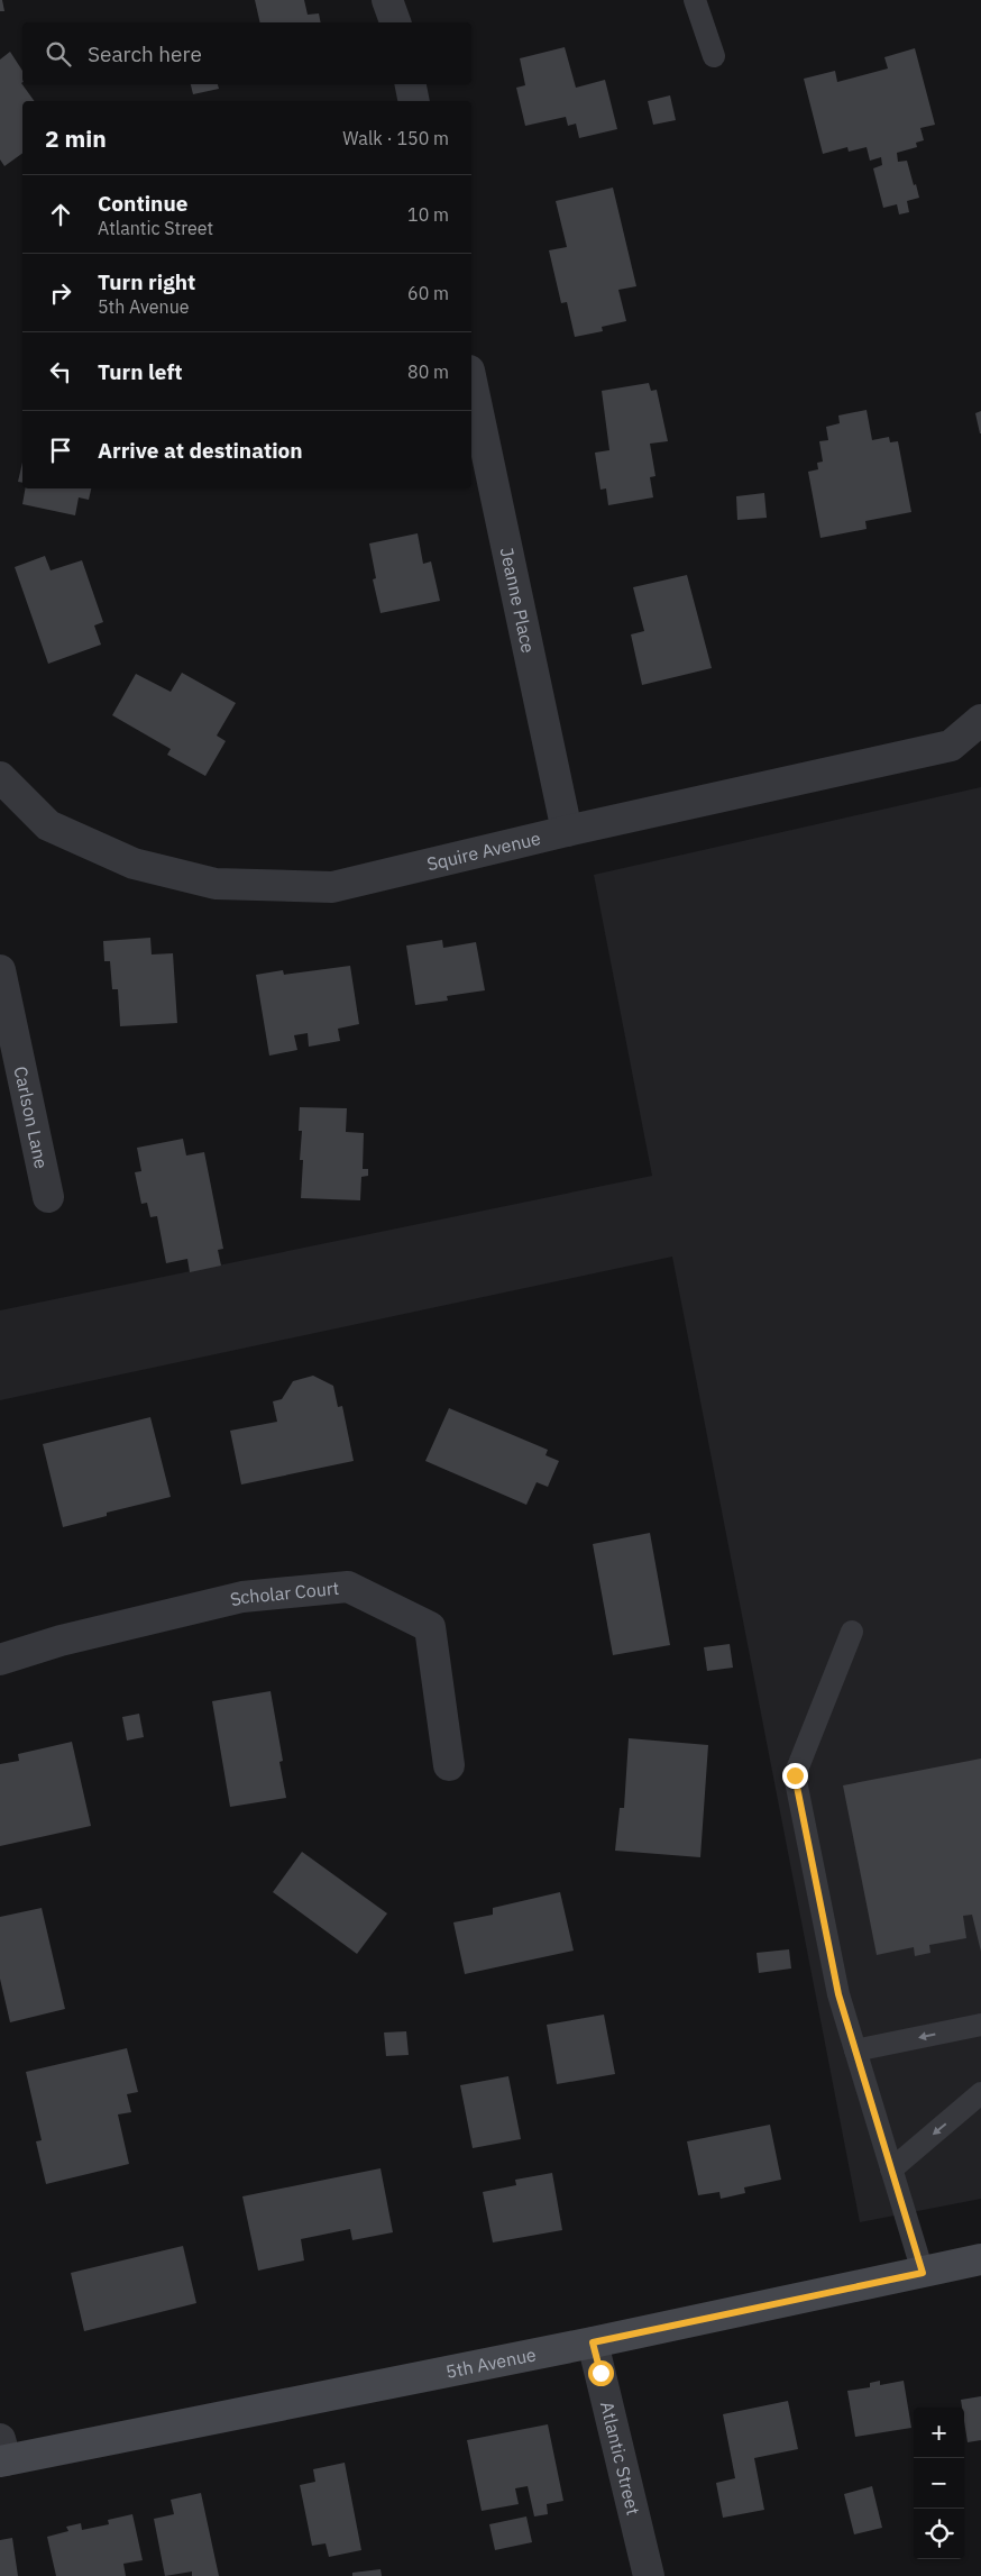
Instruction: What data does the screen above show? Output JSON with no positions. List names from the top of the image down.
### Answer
{
  "streets": {
    "street": [
      "Jeanne Place",
      "Squire Avenue",
      "Carlson Lane",
      "Scholar Court",
      "5th Avenue",
      "Atlantic Street"
    ]
  },
  "crossings": [
    ["Jeanne Place", "Squire Avenue"],
    ["5th Avenue", "Atlantic Street"]
  ],
  "page": {
    "search": "Search here",
    "heading": ["2 min", "Walk · 150 m"],
    "list": [
      ["Continue", "Atlantic Street", "10 m"],
      ["Turn right", "5th Avenue", "60 m"],
      ["Turn left", "80 m"],
      "Arrive at destination"
    ],
    "map_buttons": ["+", "−"]
  }
}
